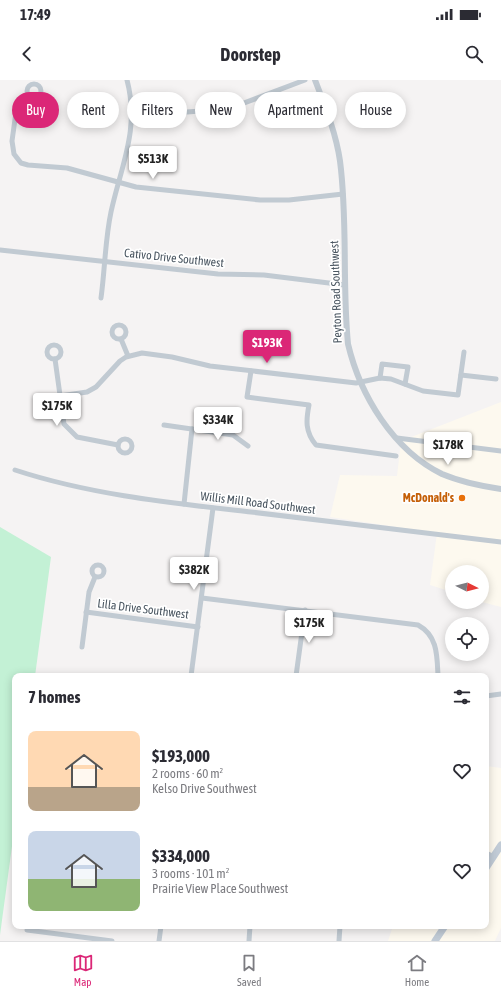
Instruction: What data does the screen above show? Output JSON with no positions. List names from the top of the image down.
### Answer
{
  "streets": {
    "street": [
      "Cativo Drive Southwest",
      "Peyton Road Southwest",
      "Willis Mill Road Southwest",
      "Lilla Drive Southwest"
    ]
  },
  "crossings": [
    ["Cativo Drive Southwest", "Peyton Road Southwest"]
  ],
  "places": ["McDonald's"],
  "north": "right",
  "page": {
    "status": "17:49",
    "header": "Doorstep",
    "chip": [
      "Buy",
      "Rent",
      "Filters",
      "New",
      "Apartment",
      "House"
    ],
    "price": [
      "$513K",
      "$193K",
      "$175K",
      "$334K",
      "$178K",
      "$382K",
      "$175K"
    ],
    "heading": "7 homes",
    "list": [
      {
        "name": "$193,000",
        "note": "2 rooms · 60 m² · Kelso Drive Southwest"
      },
      {
        "name": "$334,000",
        "note": "3 rooms · 101 m² · Prairie View Place Southwest"
      }
    ],
    "tabs": ["Map", "Saved", "Home"]
  }
}
